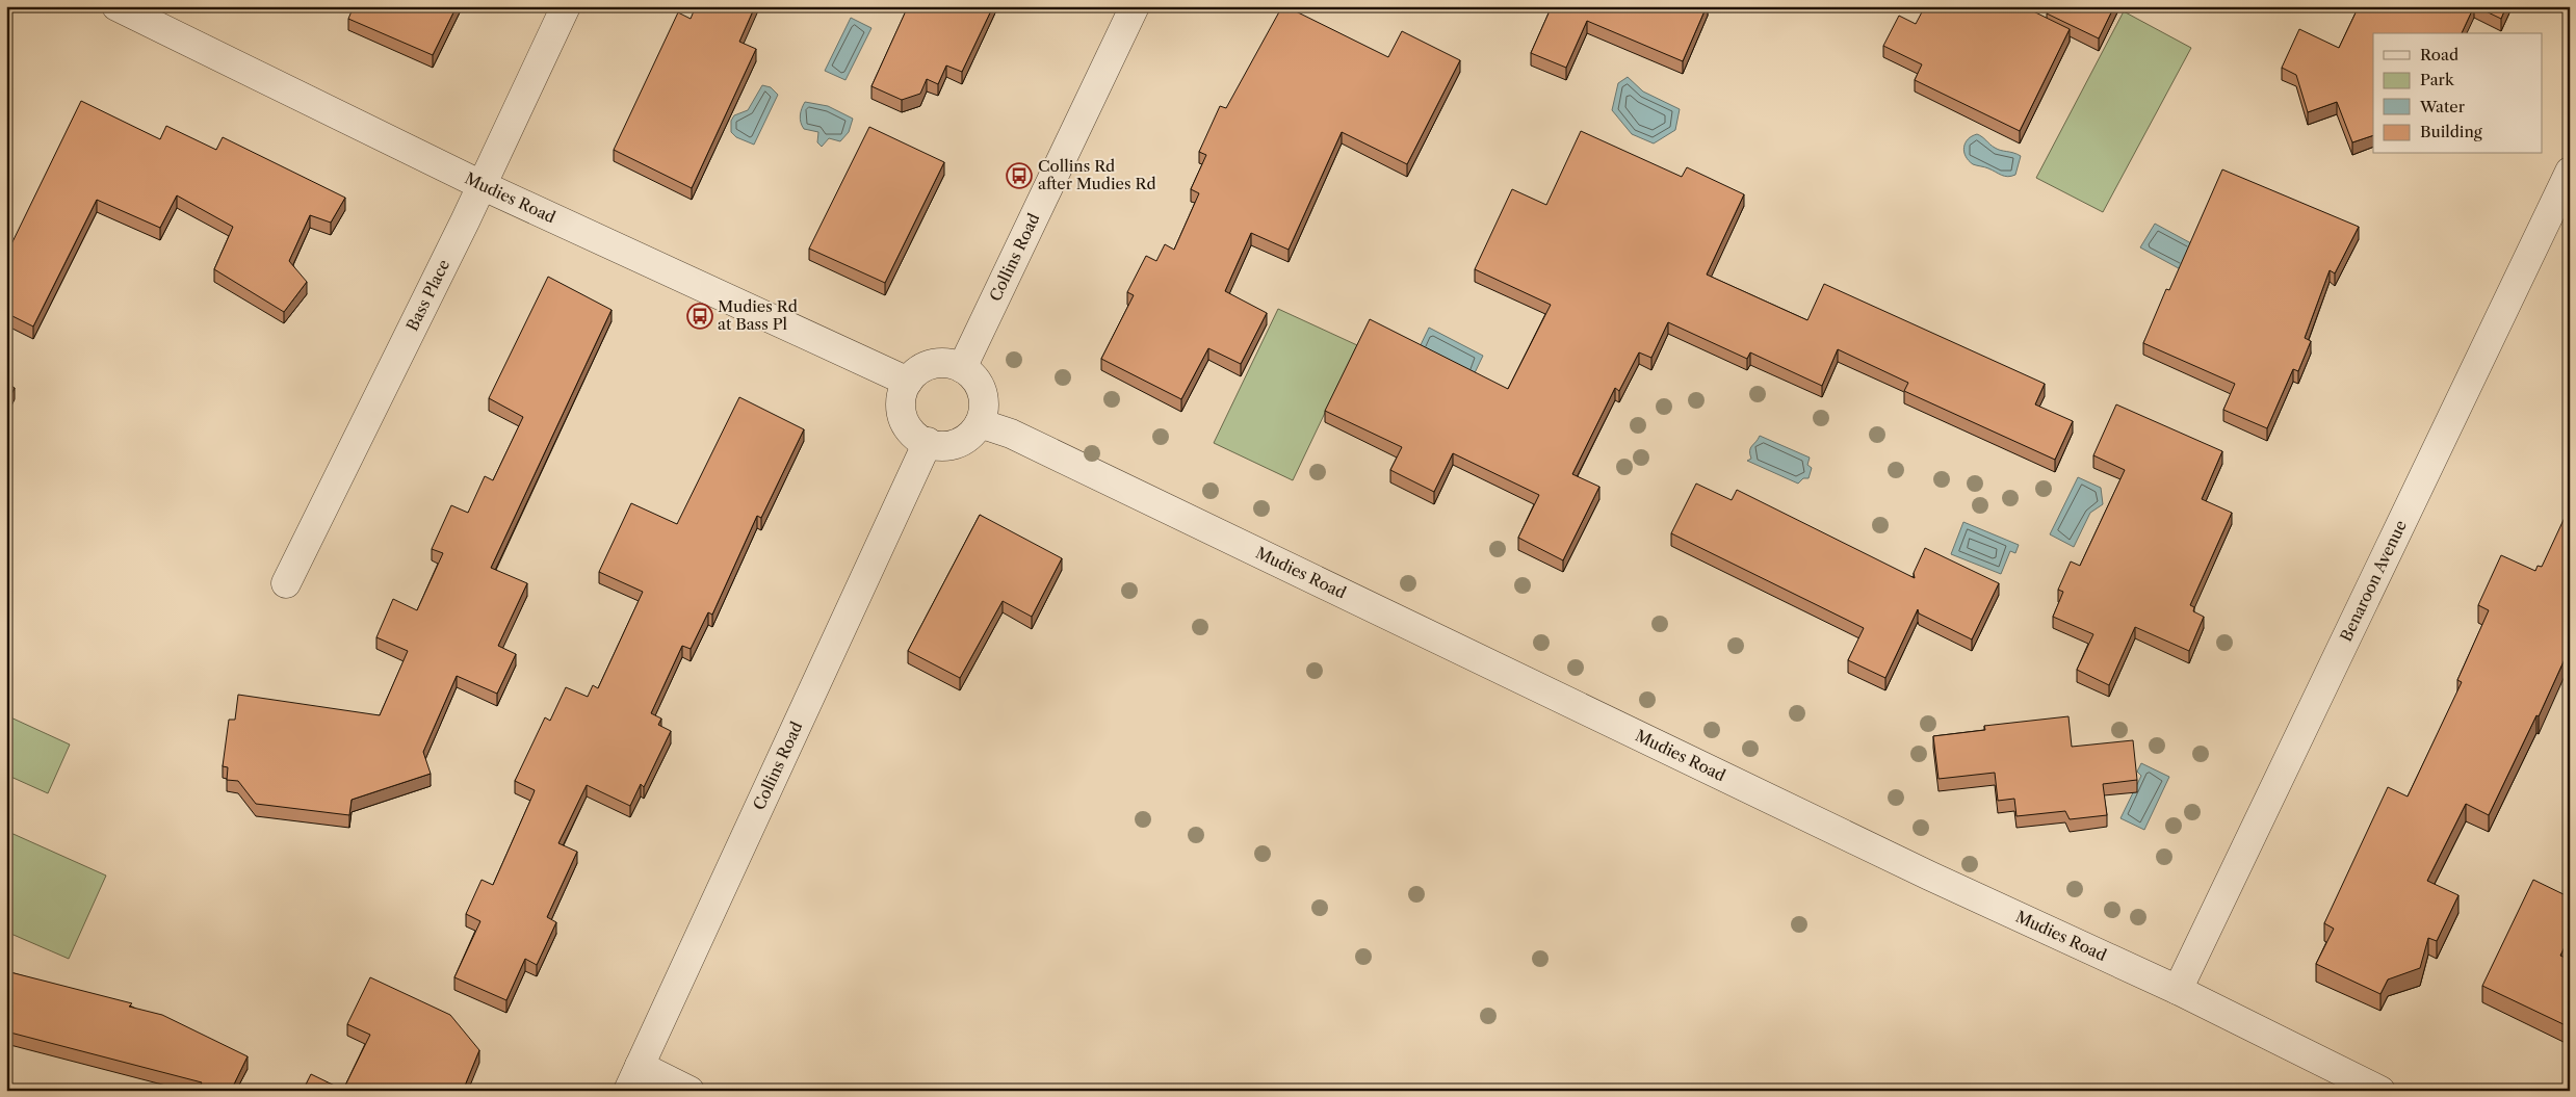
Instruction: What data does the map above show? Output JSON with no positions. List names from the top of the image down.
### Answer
{
  "streets": {
    "street": [
      "Mudies Road",
      "Collins Road",
      "Bass Place",
      "Benaroon Avenue"
    ]
  },
  "crossings": [
    ["Mudies Road", "Collins Road"],
    ["Mudies Road", "Bass Place"],
    ["Mudies Road", "Benaroon Avenue"]
  ],
  "places": {
    "bus stop": ["Collins Rd after Mudies Rd", "Mudies Rd at Bass Pl"]
  },
  "legend": [
    "Road",
    "Park",
    "Water",
    "Building"
  ]
}
